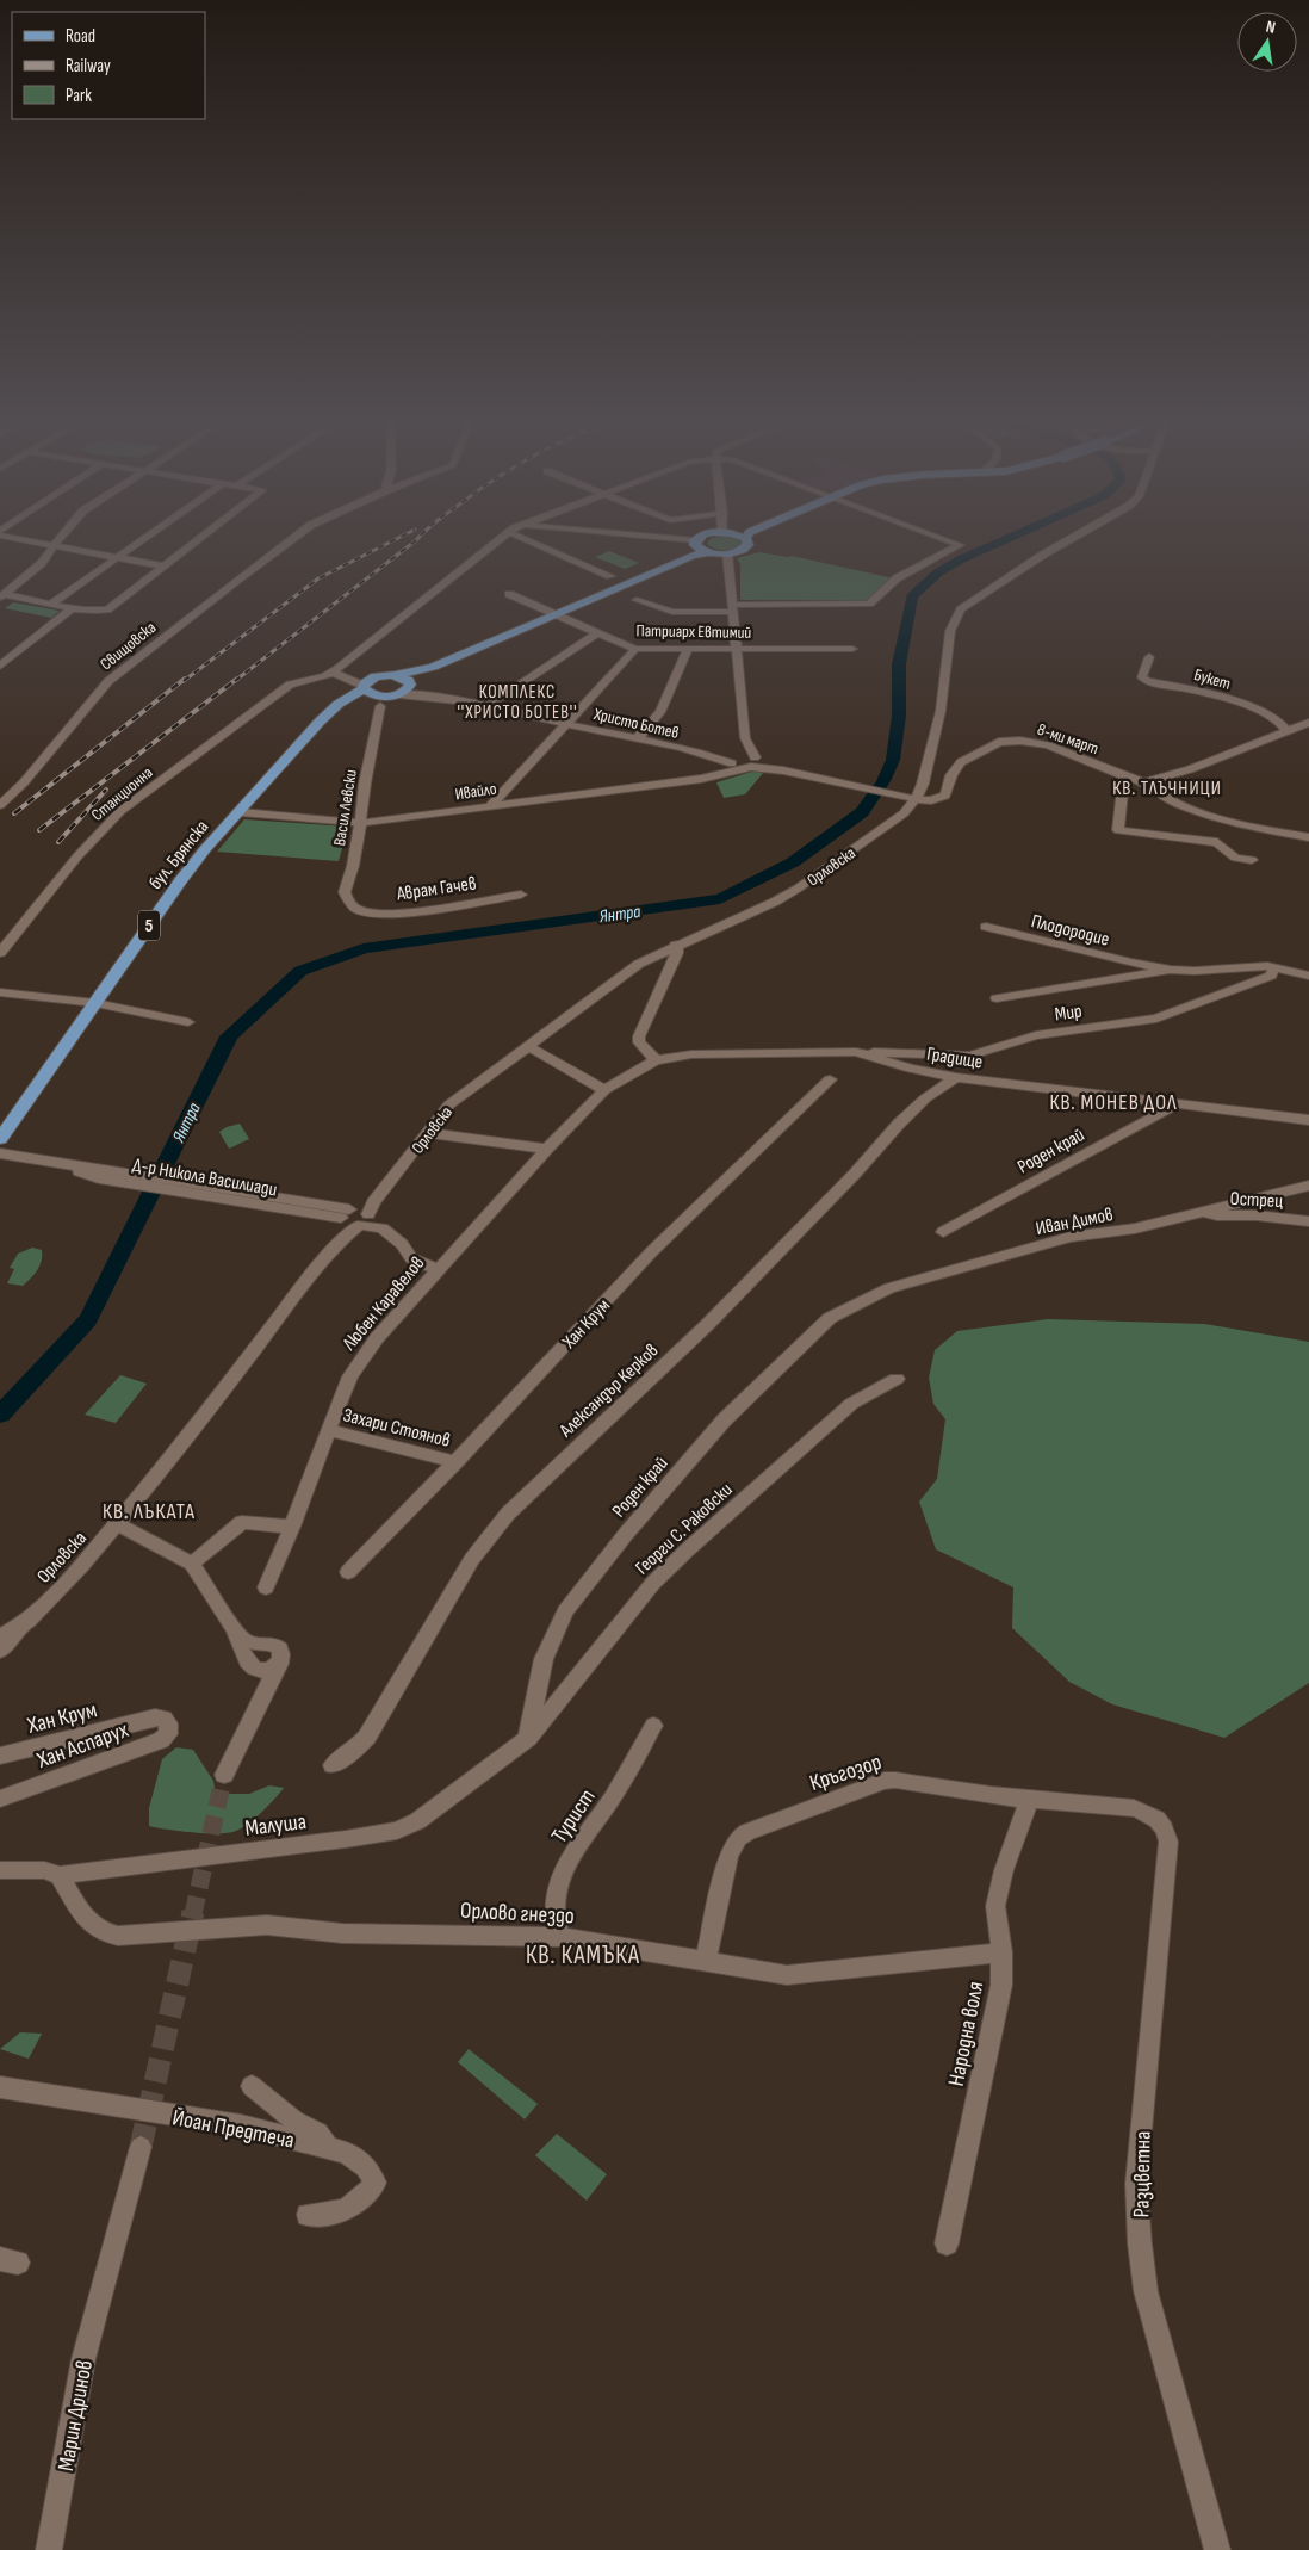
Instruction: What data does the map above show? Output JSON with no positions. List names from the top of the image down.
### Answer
{
  "streets": {
    "main road": ["бул. Брянска", "5"],
    "street": [
      "Патриарх Евтимий",
      "Свищовска",
      "Букет",
      "Христо Ботев",
      "8-ми март",
      "Ивайло",
      "Станционна",
      "Васил Левски",
      "Орловска",
      "Аврам Гачев",
      "Плодородие",
      "Мир",
      "Градище",
      "Роден край",
      "Д-р Никола Василиади",
      "Острец",
      "Иван Димов",
      "Любен Каравелов",
      "Хан Крум",
      "Александър Керков",
      "Захари Стоянов",
      "Георги С. Раковски",
      "Хан Аспарух",
      "Кръгозор",
      "Турист",
      "Малуша",
      "Орлово гнездо",
      "Народна воля",
      "Йоан Предтеча",
      "Разцветна",
      "Марин Дринов"
    ]
  },
  "crossings": [
    ["Христо Ботев", "Ивайло"],
    ["8-ми март", "Орловска"],
    ["Ивайло", "Васил Левски"],
    ["Ивайло", "бул. Брянска"],
    ["Васил Левски", "Аврам Гачев"],
    ["бул. Брянска", "5"],
    ["Орловска", "Д-р Никола Василиади"],
    ["Плодородие", "Мир"],
    ["Мир", "Градище"],
    ["Градище", "Роден край"],
    ["Градище", "Любен Каравелов"],
    ["Градище", "Александър Керков"],
    ["Роден край", "Иван Димов"],
    ["Роден край", "Георги С. Раковски"],
    ["Роден край", "Малуша"],
    ["Острец", "Иван Димов"],
    ["Любен Каравелов", "Захари Стоянов"],
    ["Хан Крум", "Захари Стоянов"],
    ["Хан Крум", "Хан Аспарух"],
    ["Георги С. Раковски", "Малуша"],
    ["Кръгозор", "Орлово гнездо"],
    ["Кръгозор", "Народна воля"],
    ["Кръгозор", "Разцветна"],
    ["Турист", "Орлово гнездо"],
    ["Малуша", "Орлово гнездо"],
    ["Орлово гнездо", "Народна воля"]
  ],
  "districts": [
    "КОМПЛЕКС ''ХРИСТО БОТЕВ''",
    "КВ. ТЛЪЧНИЦИ",
    "КВ. МОНЕВ ДОЛ",
    "КВ. ЛЪКАТА",
    "КВ. КАМЪКА"
  ],
  "water": ["Янтра"],
  "legend": ["Road", "Railway", "Park"],
  "north": "top"
}
